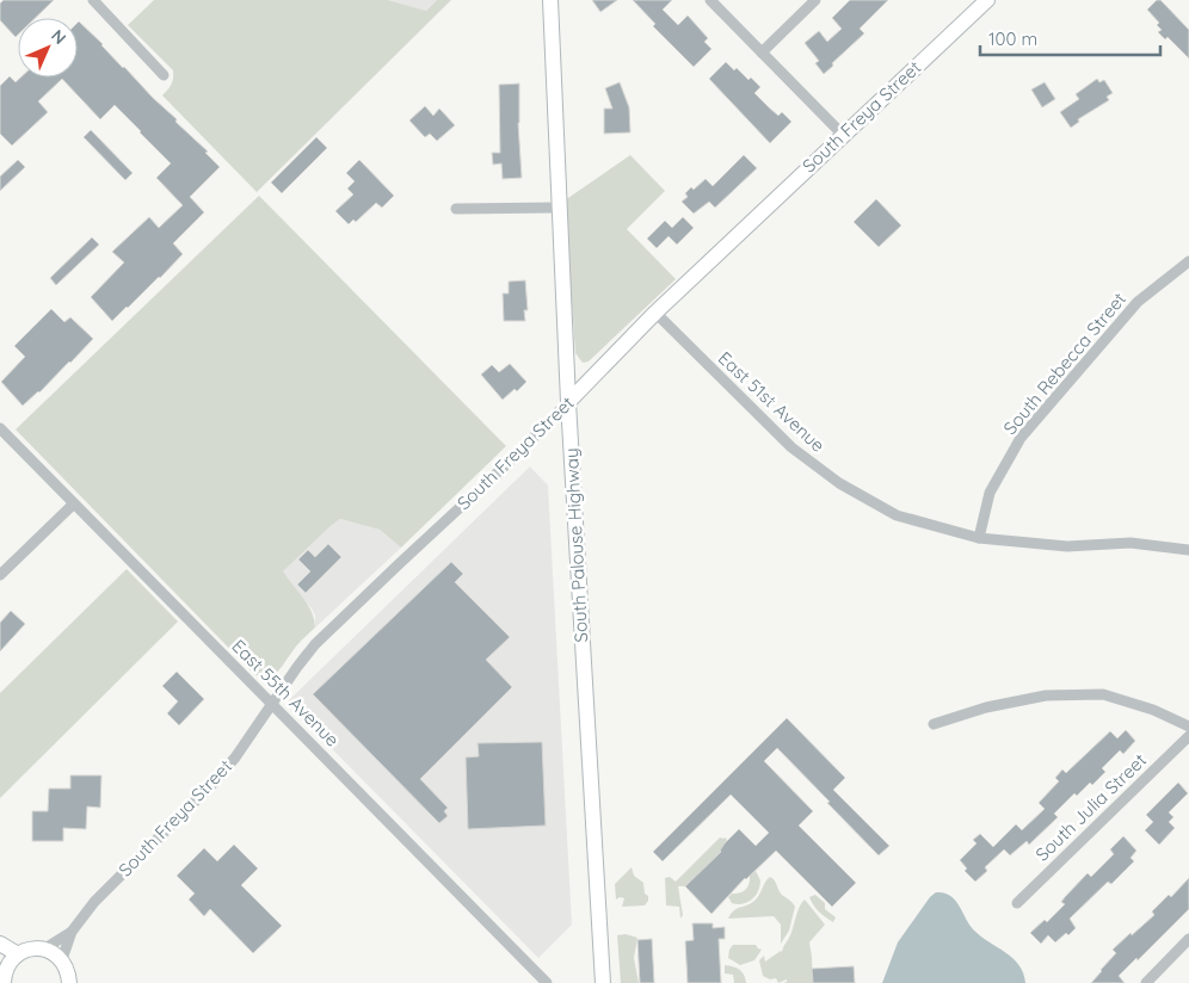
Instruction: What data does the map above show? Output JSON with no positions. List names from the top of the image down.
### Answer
{
  "streets": {
    "main road": ["South Freya Street", "South Palouse Highway"],
    "street": [
      "South Rebecca Street",
      "East 51st Avenue",
      "East 55th Avenue",
      "South Julia Street"
    ]
  },
  "crossings": [
    ["South Freya Street", "East 51st Avenue"],
    ["South Freya Street", "South Palouse Highway"],
    ["South Freya Street", "East 55th Avenue"],
    ["South Rebecca Street", "East 51st Avenue"]
  ],
  "scale_bar": "100 m",
  "north": "top right"
}
